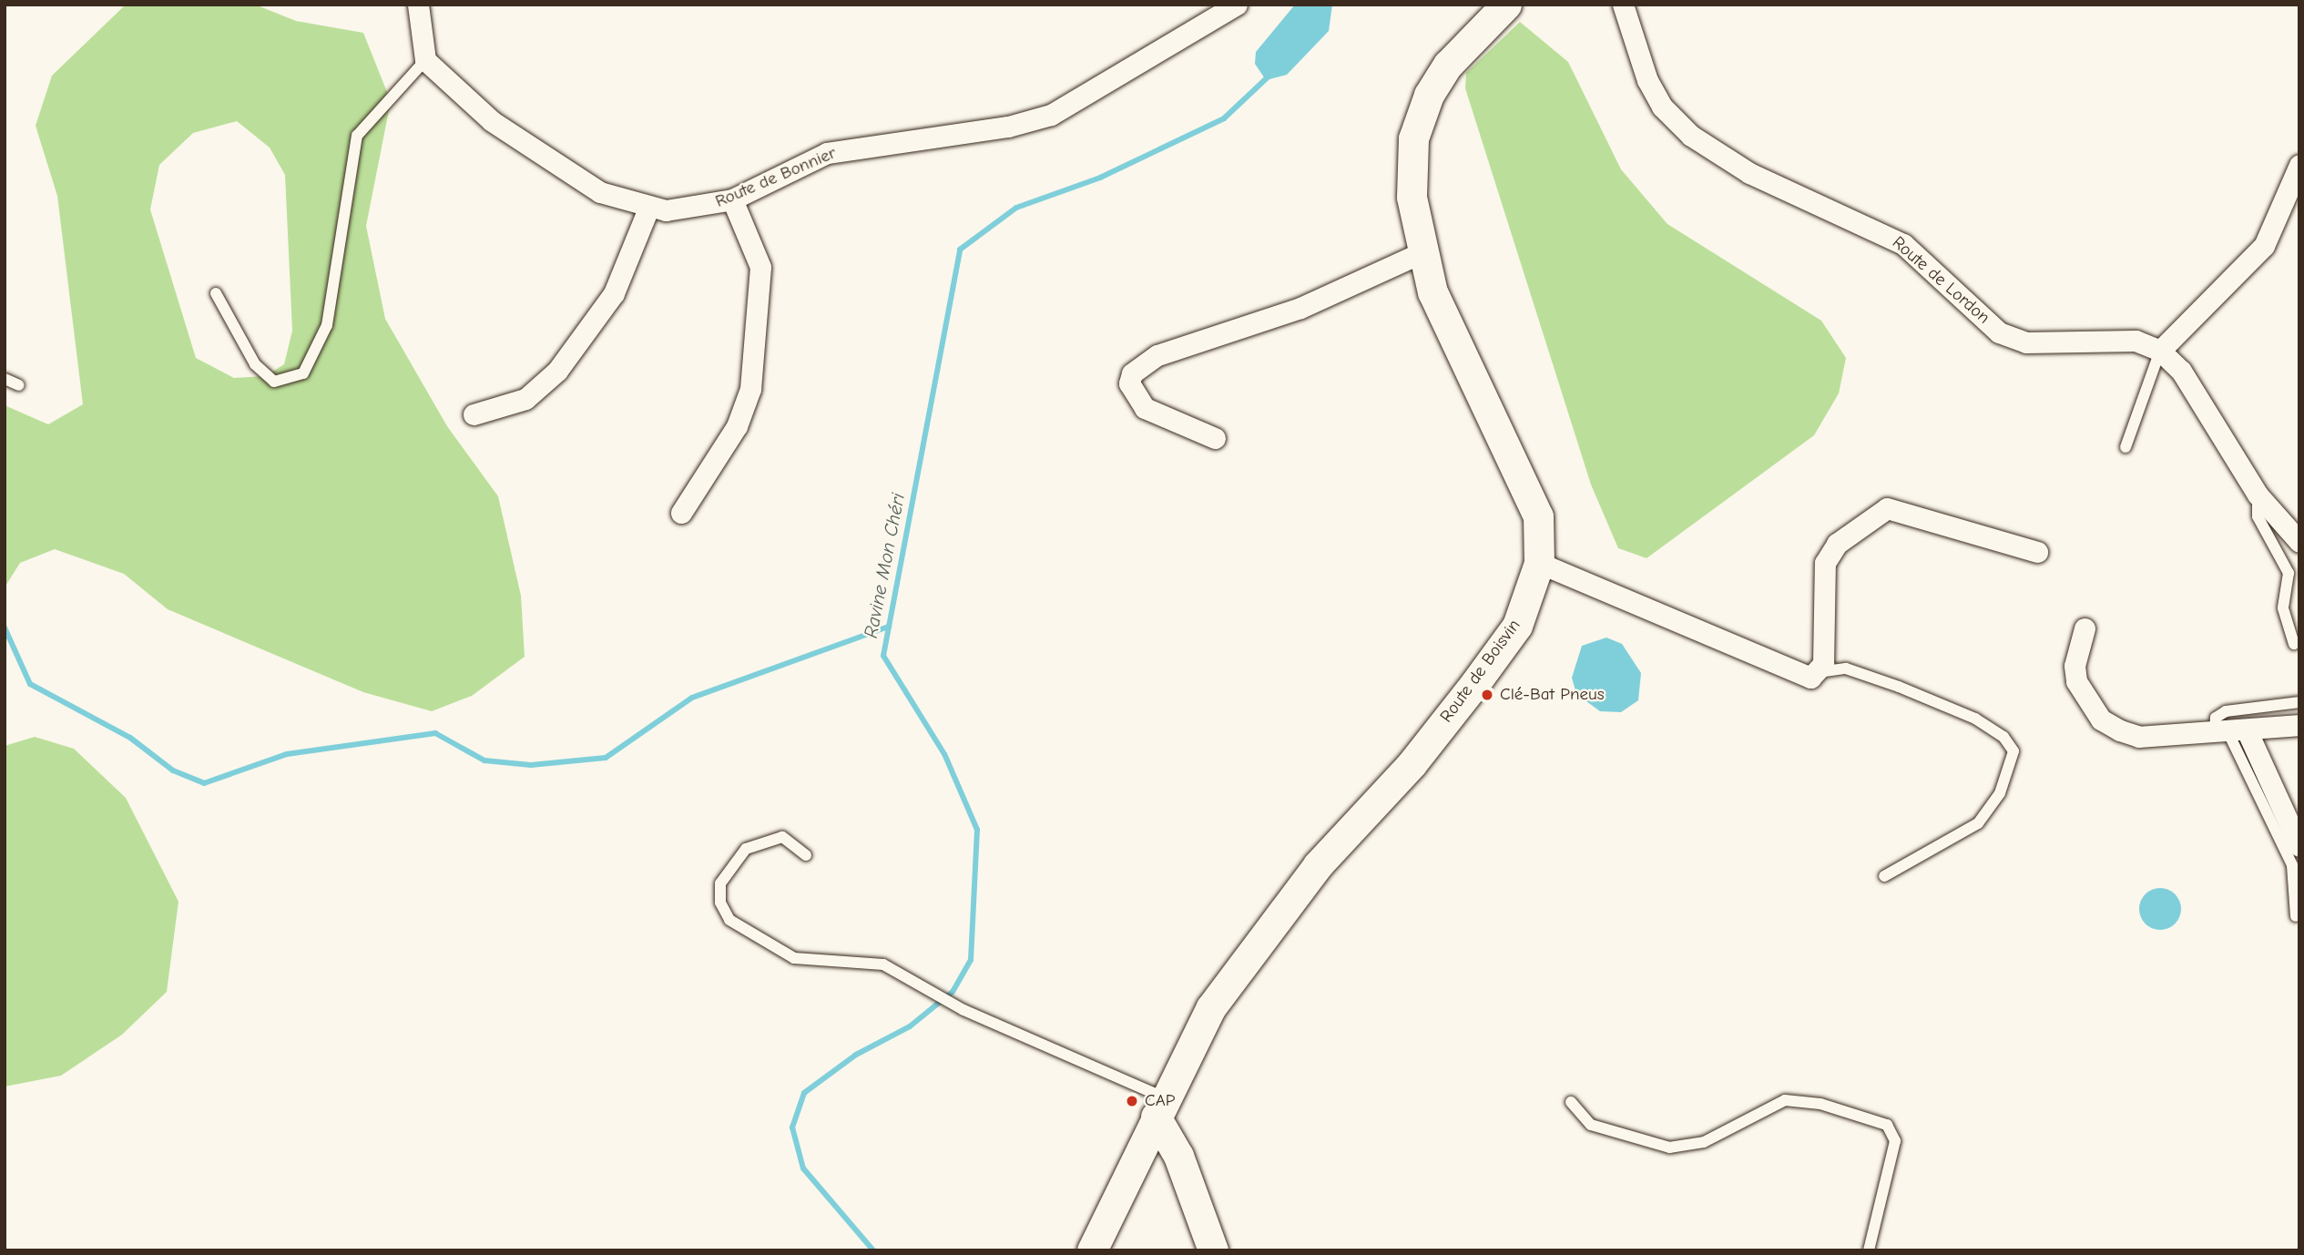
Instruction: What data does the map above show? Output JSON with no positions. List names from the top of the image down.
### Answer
{
  "streets": {
    "main road": ["Route de Boisvin"],
    "street": ["Route de Bonnier", "Route de Lordon"]
  },
  "water": ["Ravine Mon Chéri"],
  "places": ["Clé-Bat Pneus", "CAP"]
}
